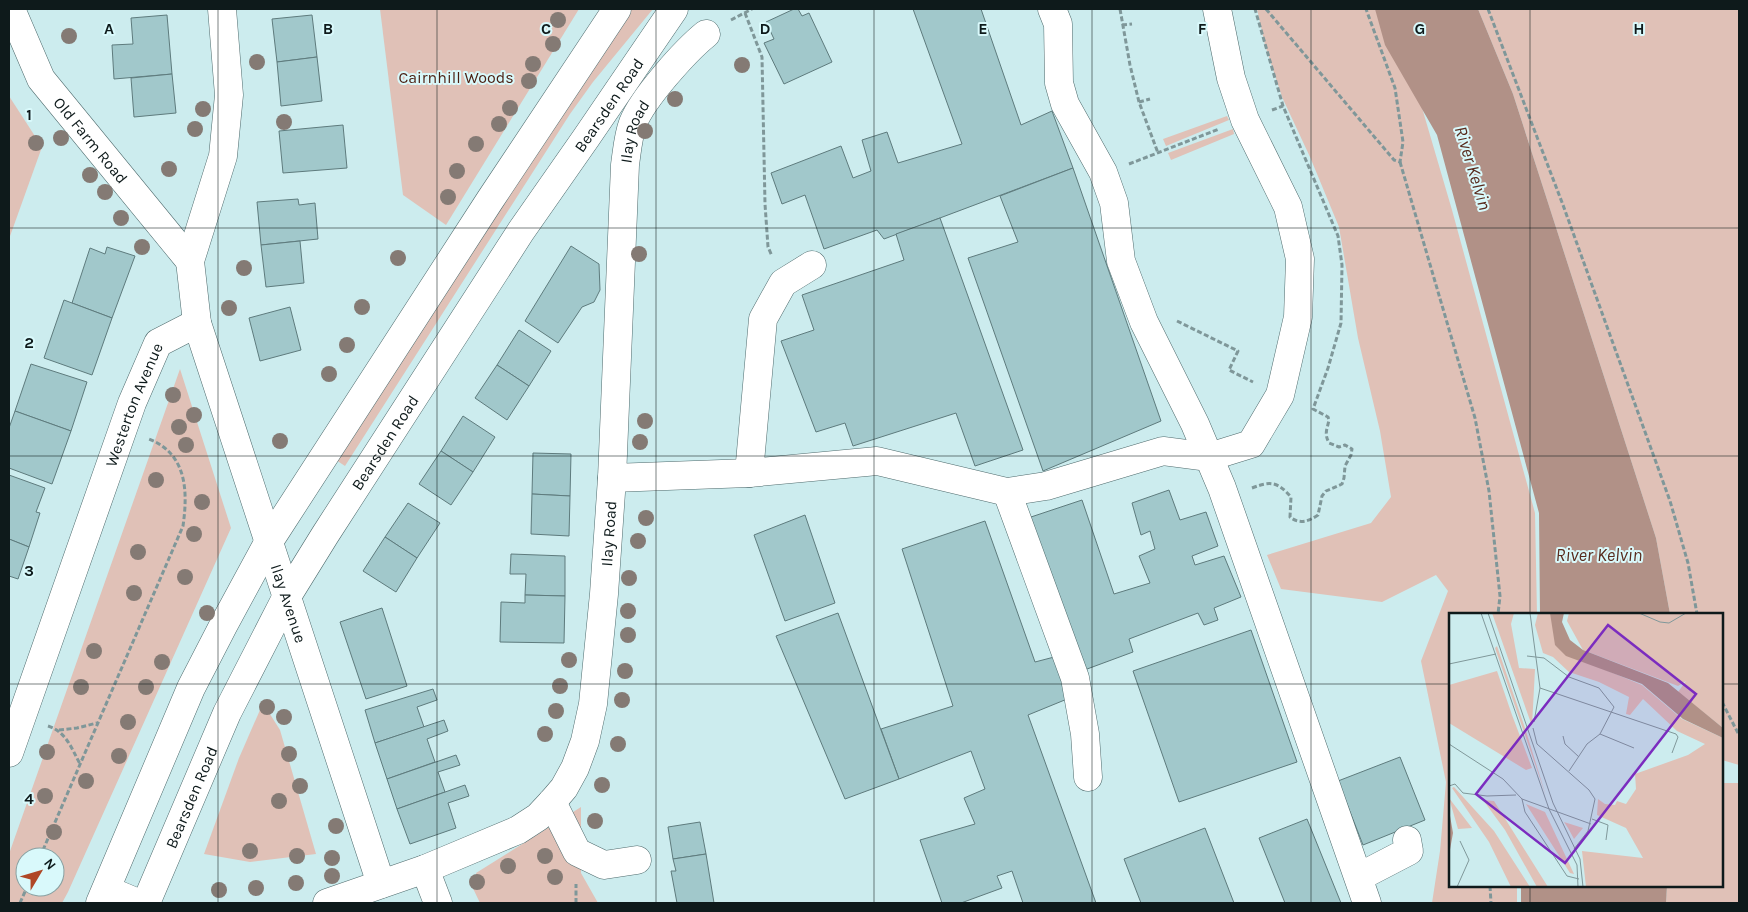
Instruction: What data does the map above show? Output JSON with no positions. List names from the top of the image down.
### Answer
{
  "streets": {
    "street": [
      "Bearsden Road",
      "Ilay Road",
      "Old Farm Road",
      "Westerton Avenue",
      "Ilay Avenue"
    ]
  },
  "crossings": [
    ["Bearsden Road", "Ilay Avenue"],
    ["Ilay Road", "Ilay Avenue"],
    ["Westerton Avenue", "Ilay Avenue"]
  ],
  "water": ["River Kelvin"],
  "parks": ["Cairnhill Woods"],
  "north": "top right",
  "grid": {
    "columns": [
      "A",
      "B",
      "C",
      "D",
      "E",
      "F",
      "G",
      "H"
    ],
    "rows": [
      "1",
      "2",
      "3",
      "4"
    ]
  }
}
